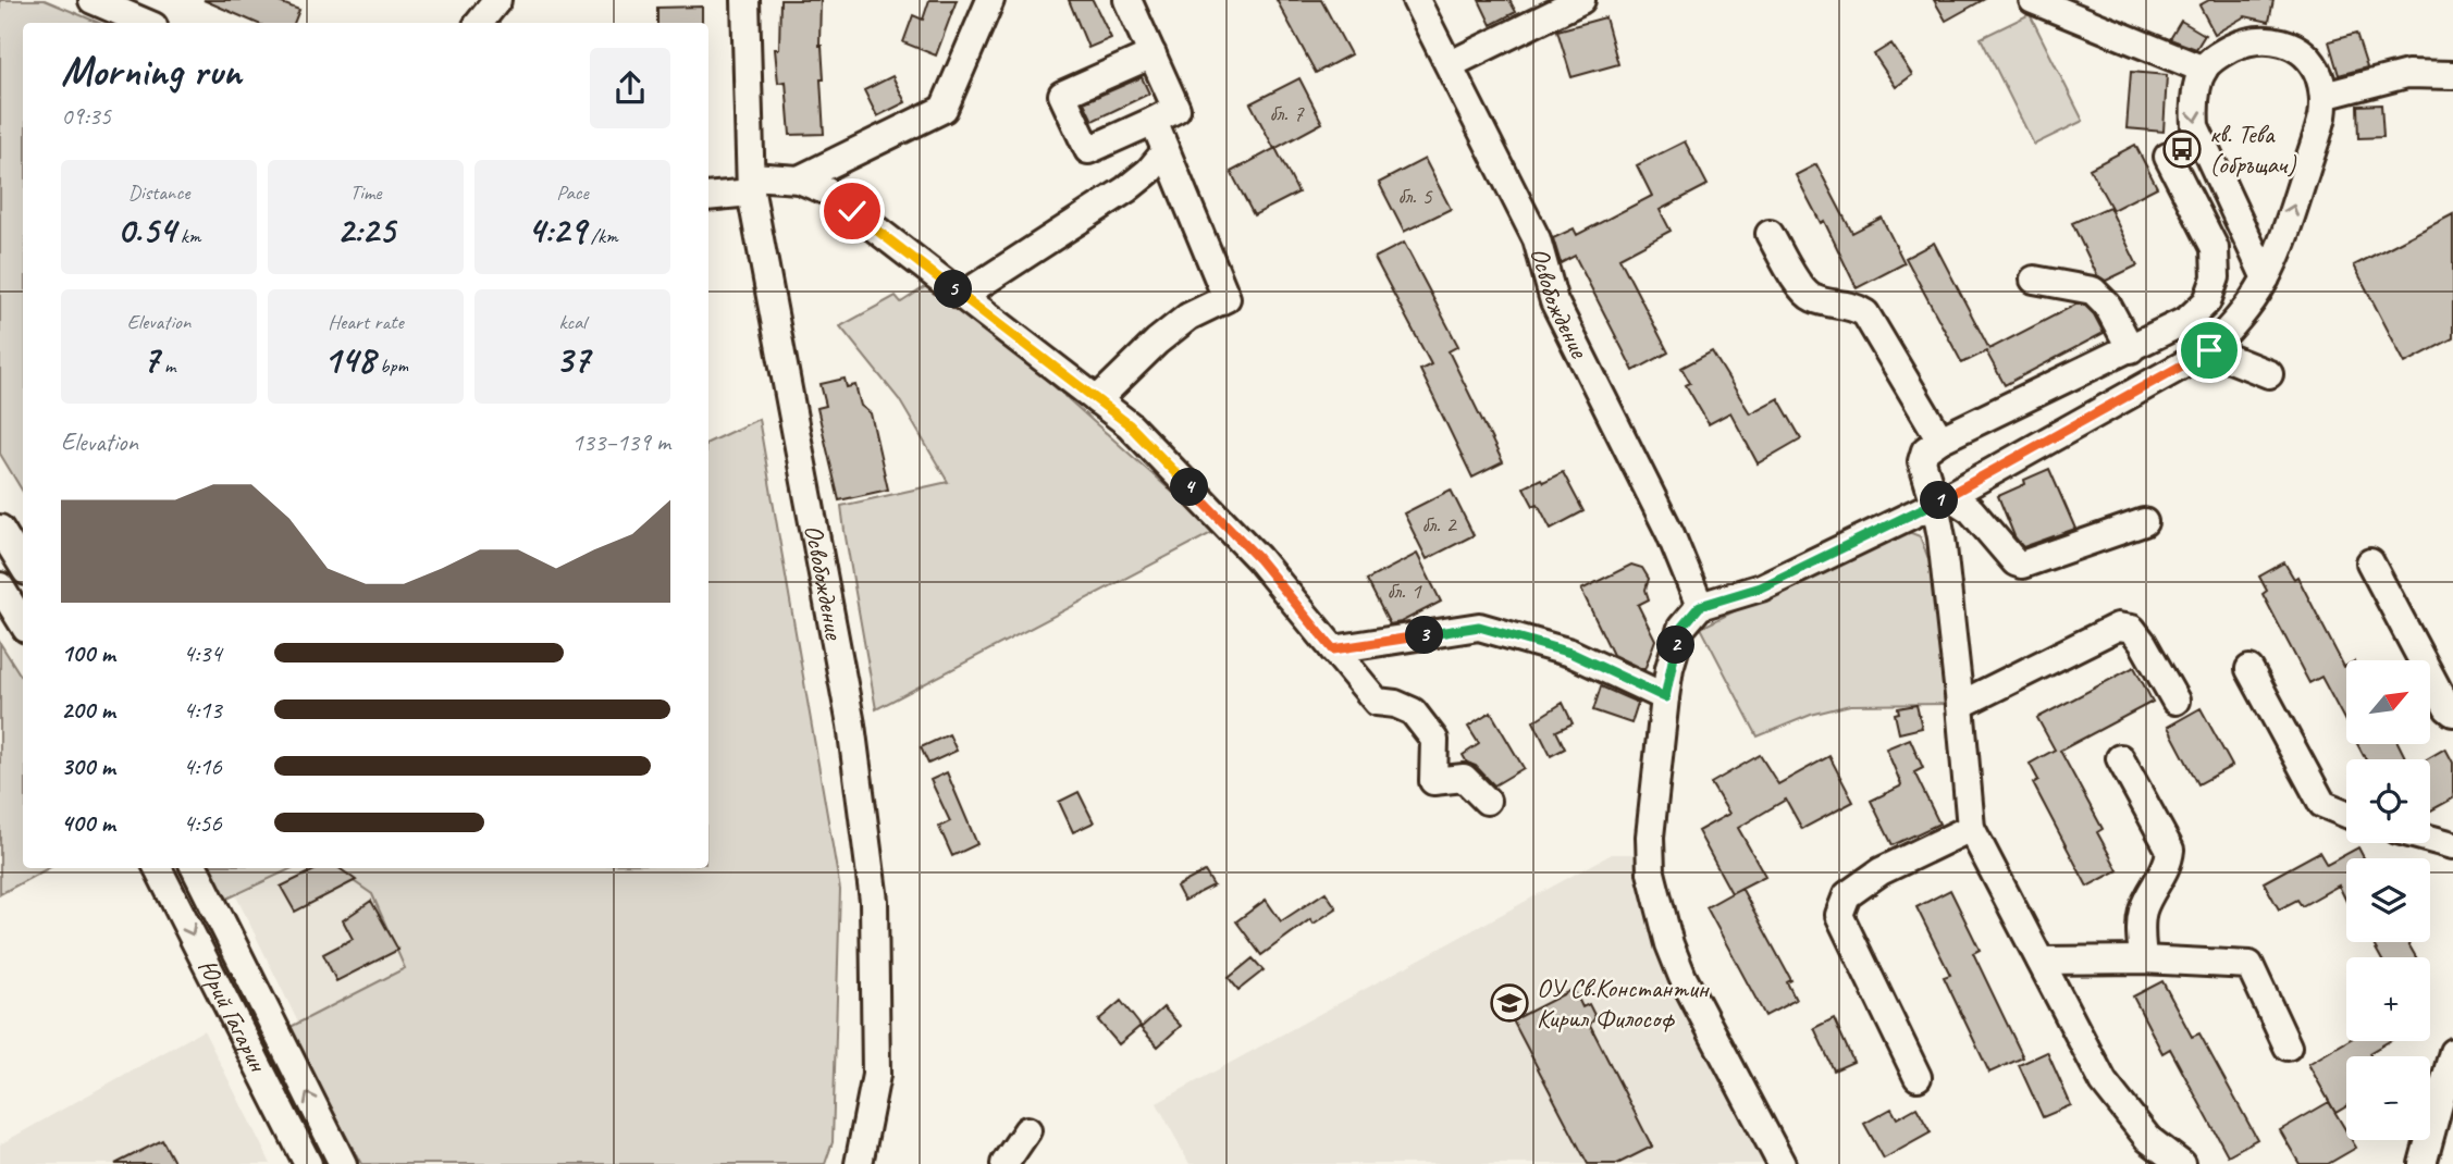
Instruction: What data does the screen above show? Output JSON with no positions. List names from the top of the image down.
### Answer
{
  "streets": {
    "street": ["Освобождение", "Юрий Гагарин"]
  },
  "places": {
    "bus stop": ["кв. Тева (обръщач)"],
    "school or university": ["ОУ Св.Константин Кирил Философ"]
  },
  "house_numbers": [
    "бл. 7",
    "бл. 5",
    "бл. 2",
    "бл. 1"
  ],
  "north": "top right",
  "page": {
    "heading": ["Morning run", "09:35"],
    "stats": [
      ["Distance", "0.54 km"],
      ["Time", "2:25"],
      ["Pace", "4:29 /km"],
      ["Elevation", "7 m"],
      ["Heart rate", "148 bpm"],
      ["kcal", "37"]
    ],
    "pins": [
      "5",
      "4",
      "1",
      "3",
      "2"
    ],
    "chart": ["Elevation", "133–139 m"],
    "list": [
      {
        "name": "100 m",
        "note": "4:34"
      },
      {
        "name": "200 m",
        "note": "4:13"
      },
      {
        "name": "300 m",
        "note": "4:16"
      },
      {
        "name": "400 m",
        "note": "4:56"
      }
    ],
    "map_buttons": ["+", "−"]
  }
}
